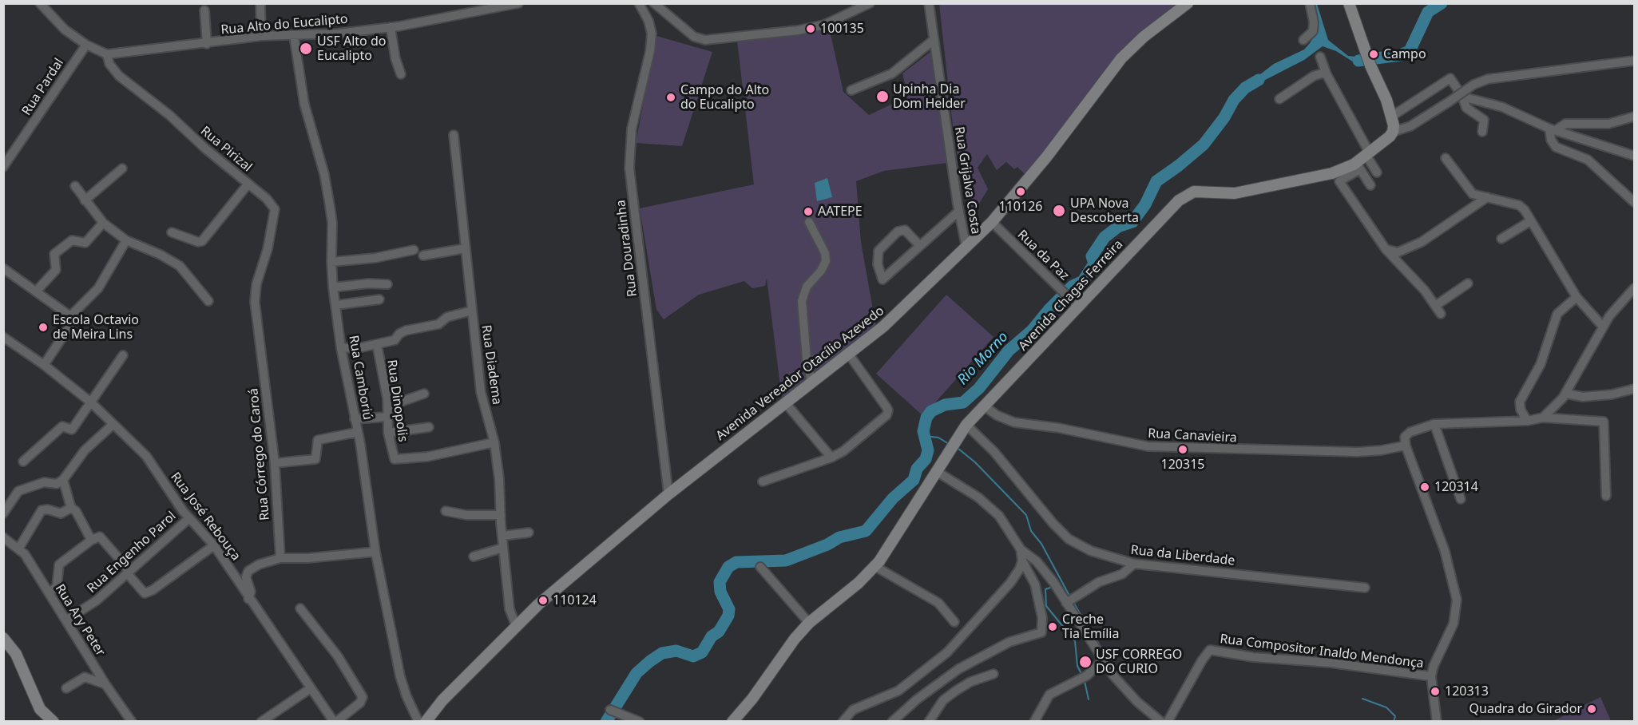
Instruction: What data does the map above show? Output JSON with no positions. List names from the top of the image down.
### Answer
{
  "streets": {
    "main road": ["Avenida Chagas Ferreira", "Avenida Vereador Otacílio Azevedo"],
    "street": [
      "Rua Alto do Eucalipto",
      "Rua Pardal",
      "Rua Pirizal",
      "Rua Grijalva Costa",
      "Rua Douradinha",
      "Rua da Paz",
      "Rua Diadema",
      "Rua Camboriú",
      "Rua Dinopolis",
      "Rua Canavieira",
      "Rua Córrego do Caroá",
      "Rua José Rebouça",
      "Rua Engenho Parol",
      "Rua da Liberdade",
      "Rua Ary Peter",
      "Rua Compositor Inaldo Mendonça"
    ]
  },
  "crossings": [
    ["Rua Alto do Eucalipto", "Rua Pirizal"],
    ["Rua Alto do Eucalipto", "Rua Camboriú"],
    ["Rua Pirizal", "Rua Córrego do Caroá"],
    ["Rua Grijalva Costa", "Avenida Vereador Otacílio Azevedo"],
    ["Rua Douradinha", "Avenida Vereador Otacílio Azevedo"],
    ["Rua da Paz", "Avenida Chagas Ferreira"],
    ["Rua da Paz", "Avenida Vereador Otacílio Azevedo"],
    ["Avenida Chagas Ferreira", "Rua Canavieira"],
    ["Avenida Chagas Ferreira", "Rua da Liberdade"],
    ["Rua Diadema", "Avenida Vereador Otacílio Azevedo"],
    ["Rua Diadema", "Rua Dinopolis"],
    ["Rua José Rebouça", "Rua Engenho Parol"],
    ["Rua Engenho Parol", "Rua Ary Peter"]
  ],
  "water": ["Rio Morno"],
  "places": [
    "100135",
    "USF Alto do Eucalipto",
    "Campo",
    "Upinha Dia Dom Helder",
    "Campo do Alto do Eucalipto",
    "110126",
    "UPA Nova Descoberta",
    "AATEPE",
    "Escola Octavio de Meira Lins",
    "120315",
    "120314",
    "110124",
    "Creche Tia Emília",
    "USF CORREGO DO CURIO",
    "120313",
    "Quadra do Girador"
  ]
}
